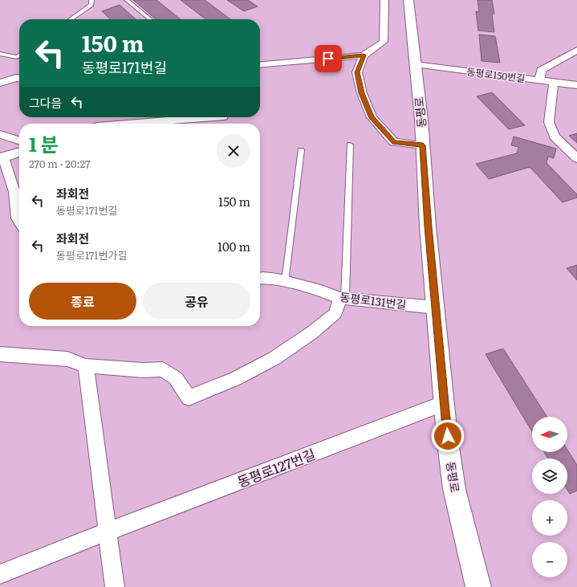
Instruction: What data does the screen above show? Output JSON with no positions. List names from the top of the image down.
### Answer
{
  "streets": {
    "main road": ["동평로"],
    "street": ["동평로150번길", "동평로131번길", "동평로127번길"]
  },
  "crossings": [
    ["동평로150번길", "동평로"],
    ["동평로", "동평로131번길"],
    ["동평로", "동평로127번길"]
  ],
  "north": "left",
  "page": {
    "turn": ["150 m", "동평로171번길"],
    "then": "그다음",
    "heading": ["1 분", "270 m · 20:27"],
    "list": [
      {
        "name": "좌회전",
        "note": "동평로171번길",
        "value": "150 m"
      },
      {
        "name": "좌회전",
        "note": "동평로171번가길",
        "value": "100 m"
      }
    ],
    "buttons": ["종료", "공유"],
    "map_buttons": ["+", "−"]
  }
}
